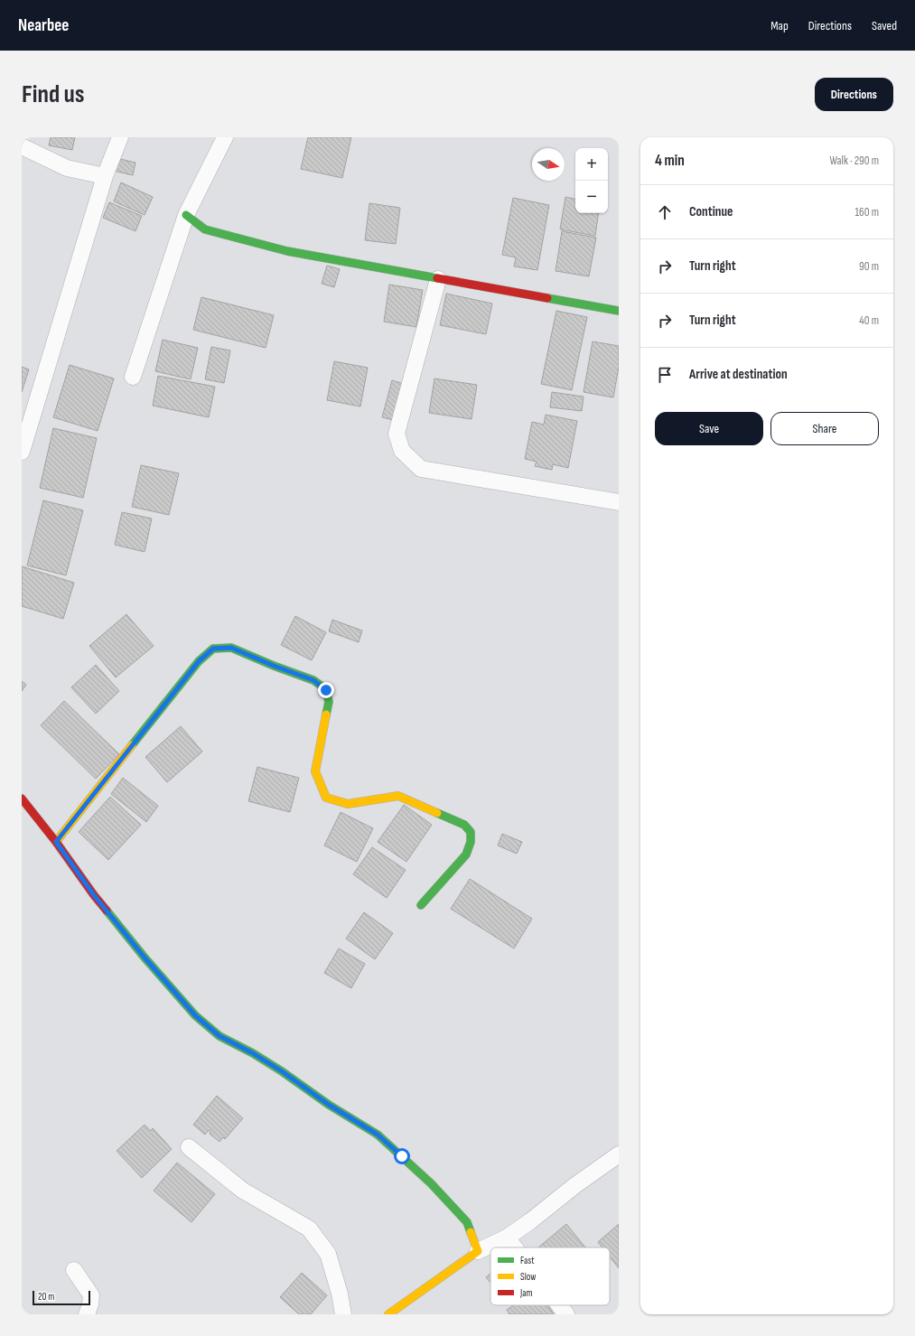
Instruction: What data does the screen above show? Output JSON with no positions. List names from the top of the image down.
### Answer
{
  "legend": ["Fast", "Slow", "Jam"],
  "scale_bar": "20 m",
  "north": "right",
  "page": {
    "header": "Nearbee",
    "nav": ["Map", "Directions", "Saved"],
    "buttons": [
      "Directions",
      ["Save", "Share"]
    ],
    "title": "Find us",
    "heading": ["4 min", "Walk · 290 m"],
    "map_buttons": ["+", "−"],
    "list": [
      ["Continue", "160 m"],
      ["Turn right", "90 m"],
      ["Turn right", "40 m"],
      "Arrive at destination"
    ],
    "scale": "20 m"
  }
}
